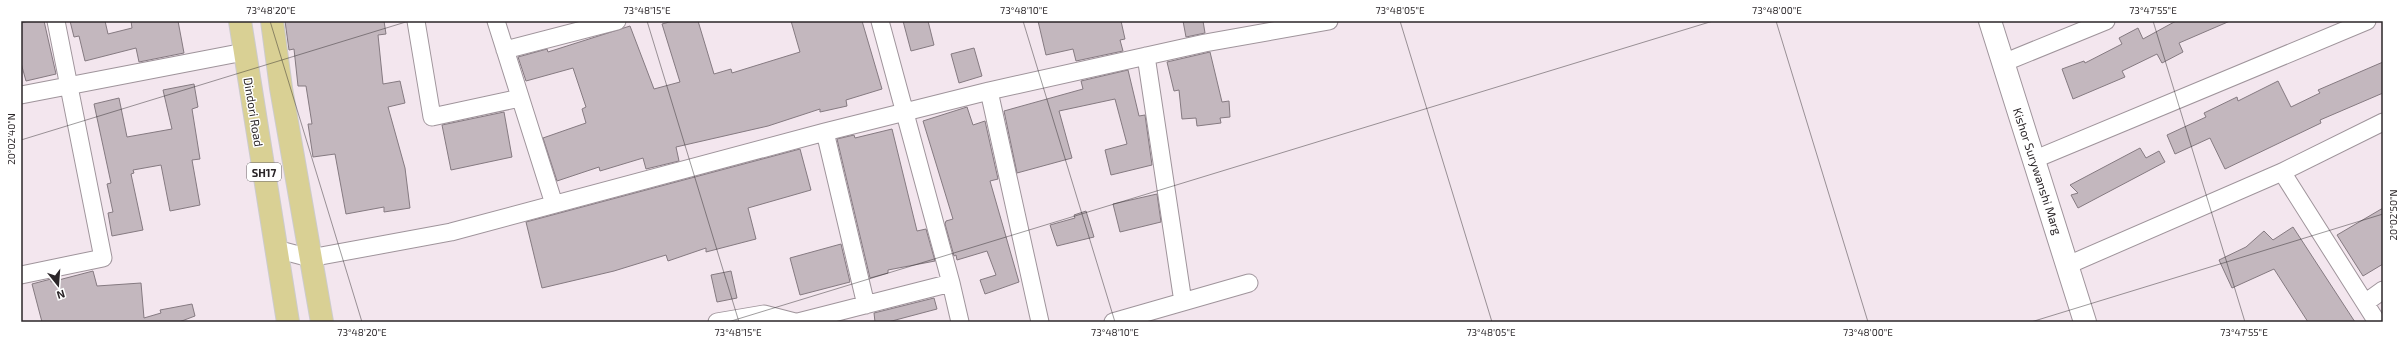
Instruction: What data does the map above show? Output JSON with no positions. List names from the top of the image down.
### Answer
{
  "streets": {
    "main road": ["Dindori Road", "SH17"],
    "street": ["Kishor Surywanshi Marg"]
  },
  "north": "bottom",
  "coordinates": [
    "73°48'20\"E",
    "73°48'15\"E",
    "73°48'10\"E",
    "73°48'05\"E",
    "73°48'00\"E",
    "73°47'55\"E",
    "20°02'40\"N",
    "20°02'50\"N"
  ]
}
